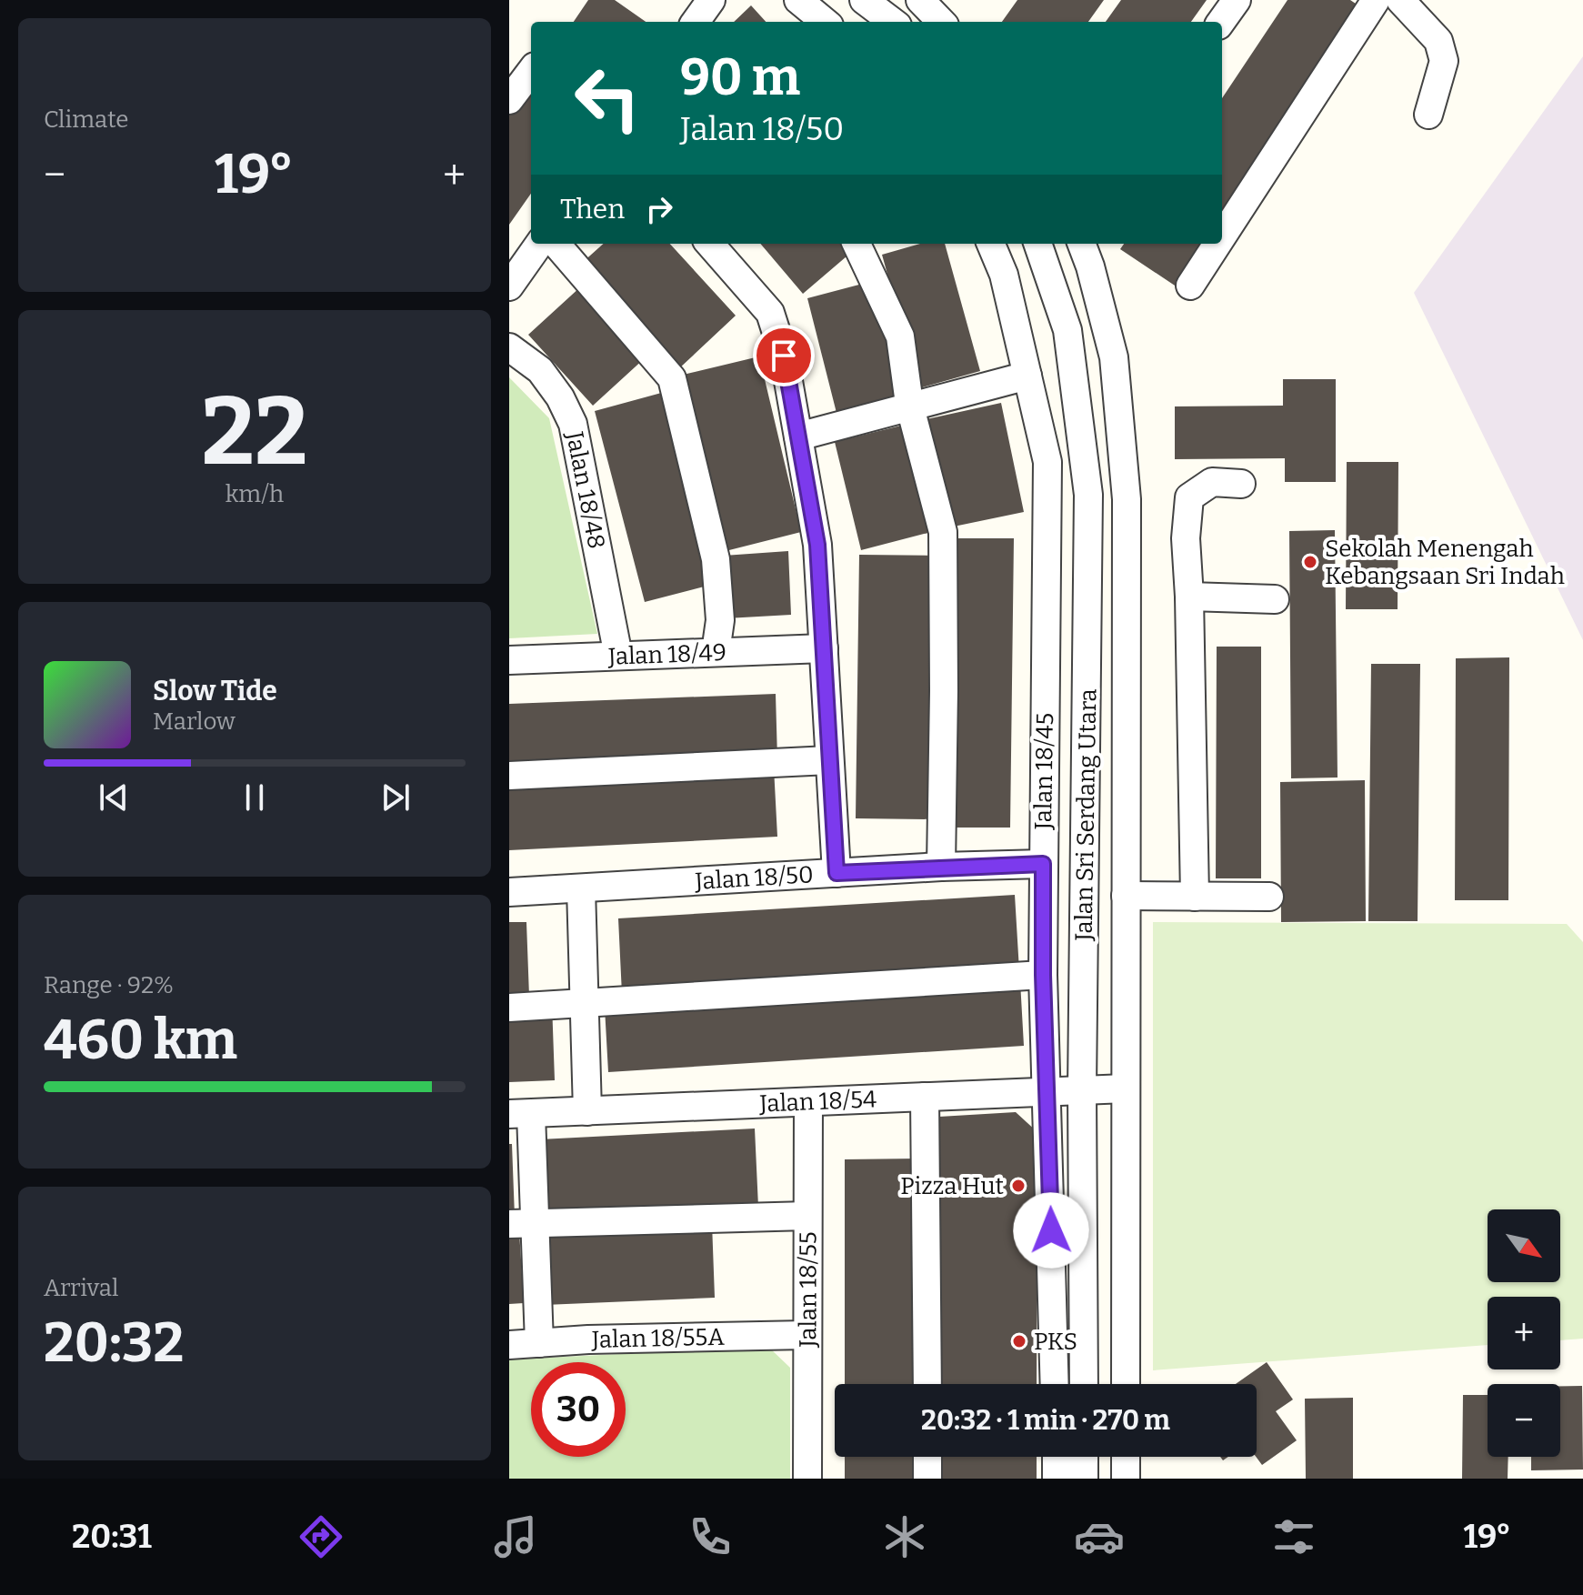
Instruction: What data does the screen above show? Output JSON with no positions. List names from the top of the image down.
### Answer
{
  "streets": {
    "street": [
      "Jalan 18/48",
      "Jalan 18/49",
      "Jalan 18/45",
      "Jalan Sri Serdang Utara",
      "Jalan 18/50",
      "Jalan 18/54",
      "Jalan 18/55",
      "Jalan 18/55A"
    ]
  },
  "crossings": [
    ["Jalan 18/48", "Jalan 18/49"],
    ["Jalan 18/45", "Jalan 18/50"],
    ["Jalan 18/45", "Jalan 18/54"],
    ["Jalan Sri Serdang Utara", "Jalan 18/54"],
    ["Jalan 18/54", "Jalan 18/55"],
    ["Jalan 18/55", "Jalan 18/55A"]
  ],
  "places": ["Sekolah Menengah Kebangsaan Sri Indah", "Pizza Hut", "PKS"],
  "north": "bottom right",
  "page": {
    "tile": [
      "Climate",
      ["22", "km/h"],
      ["Range · 92%", "460 km"],
      ["Arrival", "20:32"]
    ],
    "turn": ["90 m", "Jalan 18/50"],
    "heat": ["−", "19°", "+"],
    "then": "Then",
    "song": ["Slow Tide", "Marlow"],
    "map_buttons": ["+", "−"],
    "limit": "30",
    "trip": "20:32 · 1 min · 270 m",
    "tabs": ["20:31", "19°"]
  }
}
